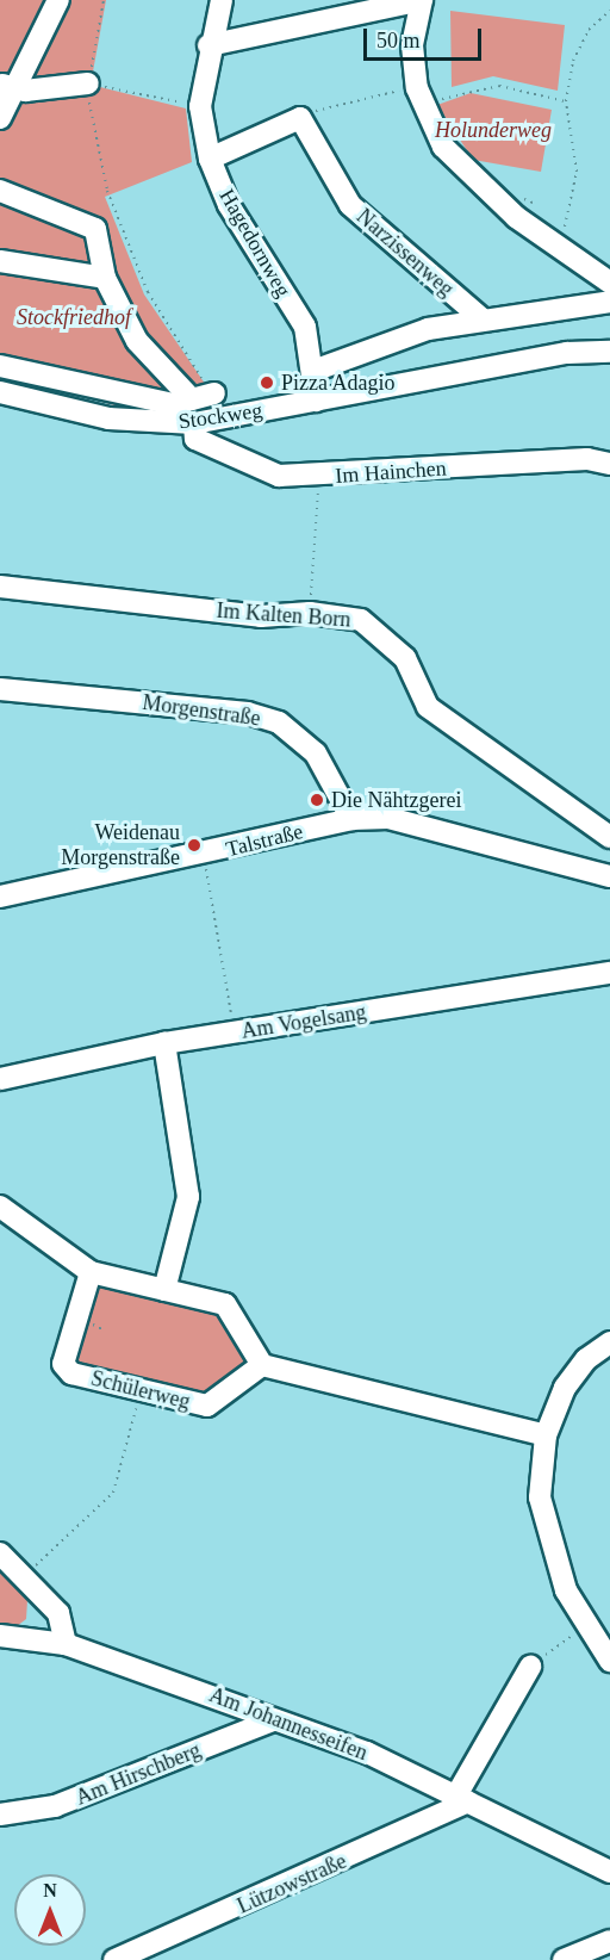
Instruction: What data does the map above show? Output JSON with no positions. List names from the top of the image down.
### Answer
{
  "streets": {
    "street": [
      "Hagedornweg",
      "Narzissenweg",
      "Stockweg",
      "Im Hainchen",
      "Im Kalten Born",
      "Morgenstraße",
      "Talstraße",
      "Am Vogelsang",
      "Schülerweg",
      "Am Johannesseifen",
      "Am Hirschberg",
      "Lützowstraße"
    ]
  },
  "crossings": [
    ["Hagedornweg", "Narzissenweg"],
    ["Hagedornweg", "Stockweg"],
    ["Stockweg", "Im Hainchen"],
    ["Morgenstraße", "Talstraße"],
    ["Am Johannesseifen", "Am Hirschberg"],
    ["Am Johannesseifen", "Lützowstraße"]
  ],
  "parks": ["Holunderweg", "Stockfriedhof"],
  "places": ["Pizza Adagio", "Die Nähtzgerei", "Weidenau Morgenstraße"],
  "scale_bar": "50 m",
  "north": "top"
}
